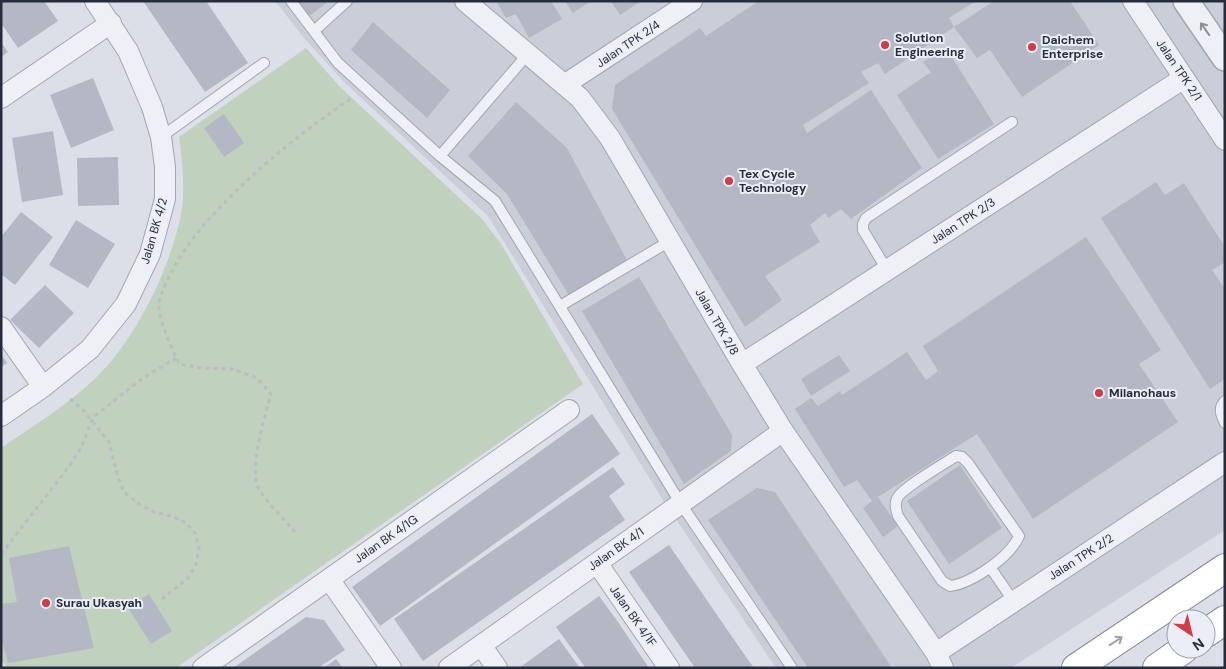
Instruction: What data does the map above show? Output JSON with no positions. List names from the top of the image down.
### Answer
{
  "streets": {
    "street": [
      "Jalan TPK 2/4",
      "Jalan TPK 2/1",
      "Jalan TPK 2/3",
      "Jalan BK 4/2",
      "Jalan TPK 2/8",
      "Jalan BK 4/1G",
      "Jalan BK 4/1",
      "Jalan TPK 2/2",
      "Jalan BK 4/1F"
    ]
  },
  "crossings": [
    ["Jalan TPK 2/4", "Jalan TPK 2/8"],
    ["Jalan TPK 2/1", "Jalan TPK 2/3"],
    ["Jalan TPK 2/3", "Jalan TPK 2/8"],
    ["Jalan TPK 2/8", "Jalan BK 4/1"],
    ["Jalan TPK 2/8", "Jalan TPK 2/2"],
    ["Jalan BK 4/1", "Jalan BK 4/1F"]
  ],
  "places": [
    "Solution Engineering",
    "Daichem Enterprise",
    "Tex Cycle Technology",
    "Milanohaus",
    "Surau Ukasyah"
  ],
  "north": "bottom right"
}
